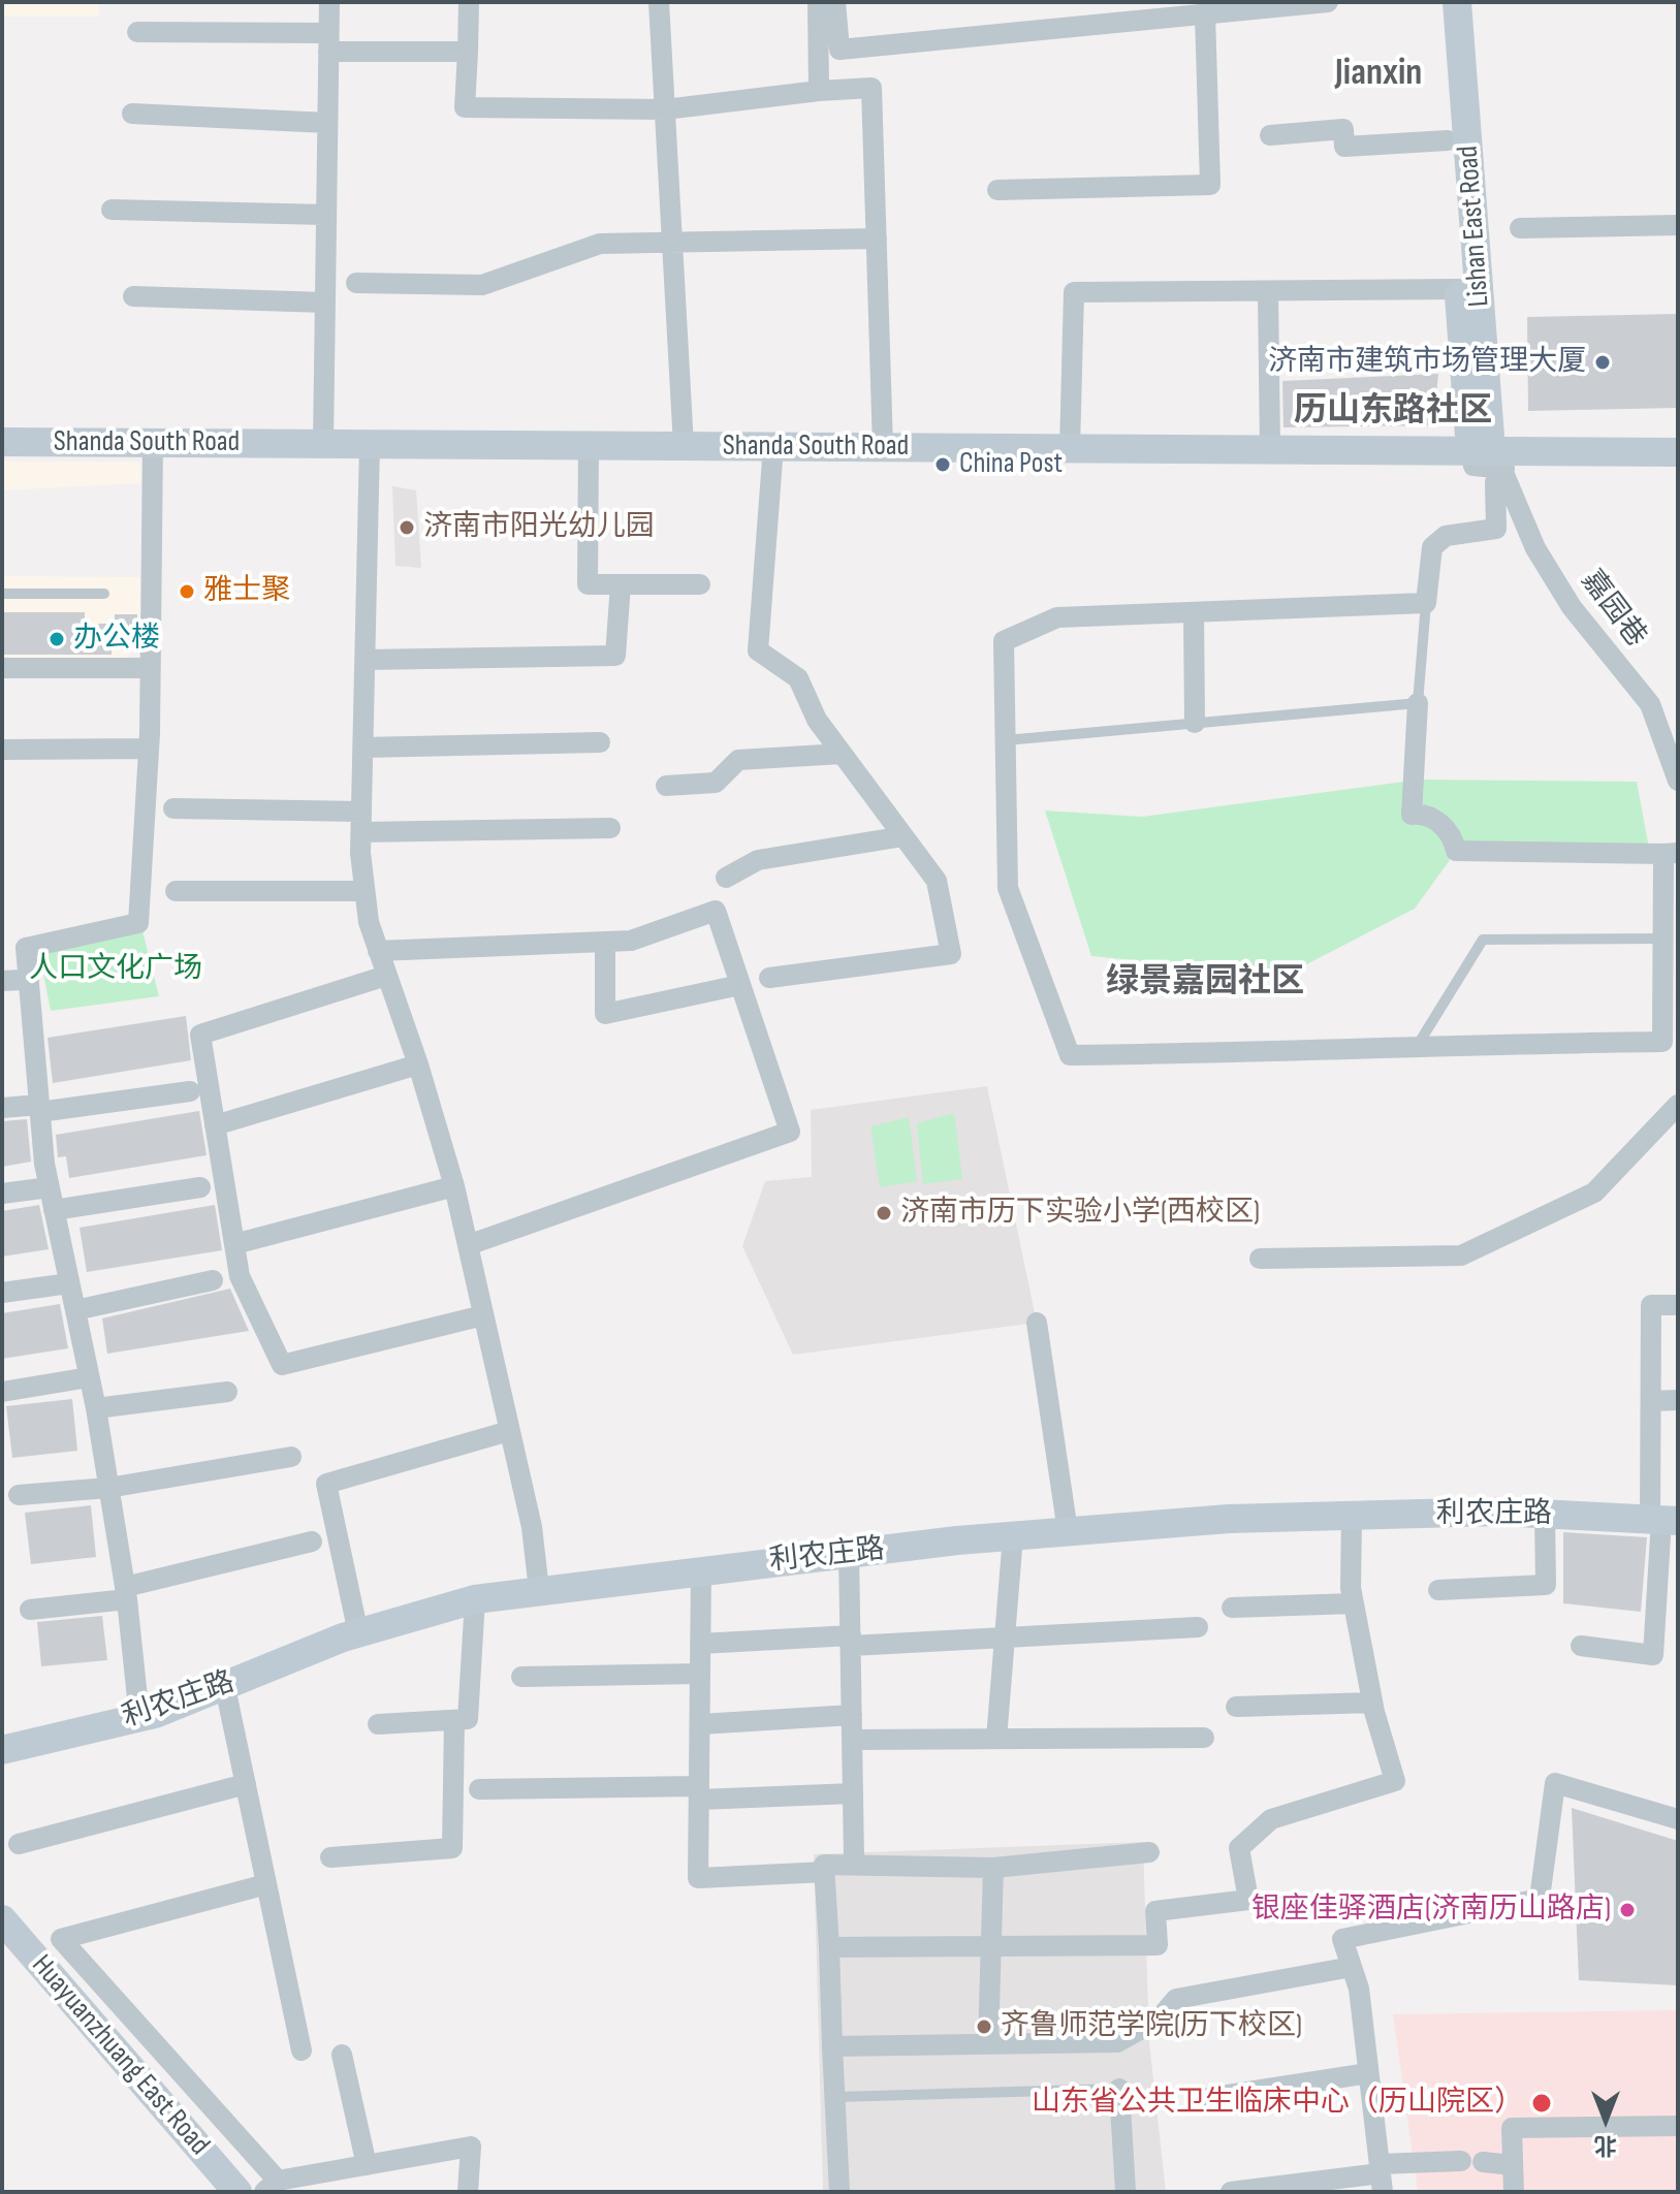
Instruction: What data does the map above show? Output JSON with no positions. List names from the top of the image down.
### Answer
{
  "streets": {
    "street": [
      "Lishan East Road",
      "Shanda South Road",
      "嘉园巷",
      "利农庄路",
      "Huayuanzhuang East Road"
    ]
  },
  "crossings": [
    ["Lishan East Road", "Shanda South Road"],
    ["Lishan East Road", "嘉园巷"],
    ["Shanda South Road", "嘉园巷"]
  ],
  "districts": ["Jianxin", "历山东路社区", "绿景嘉园社区"],
  "parks": ["人口文化广场"],
  "places": [
    "济南市建筑市场管理大厦",
    "China Post",
    "济南市阳光幼儿园",
    "雅士聚",
    "办公楼",
    "济南市历下实验小学(西校区)",
    "银座佳驿酒店(济南历山路店)",
    "齐鲁师范学院(历下校区)",
    "山东省公共卫生临床中心（历山院区）"
  ],
  "north": "bottom"
}
